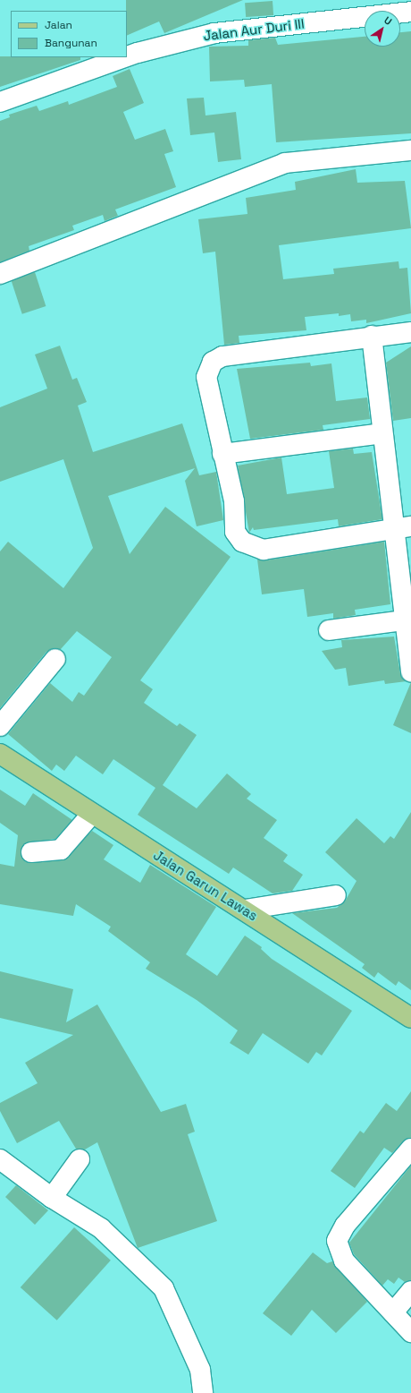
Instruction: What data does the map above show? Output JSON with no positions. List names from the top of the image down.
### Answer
{
  "streets": {
    "main road": ["Jalan Garun Lawas"],
    "street": ["Jalan Aur Duri III"]
  },
  "legend": ["Jalan", "Bangunan"],
  "north": "top right"
}
